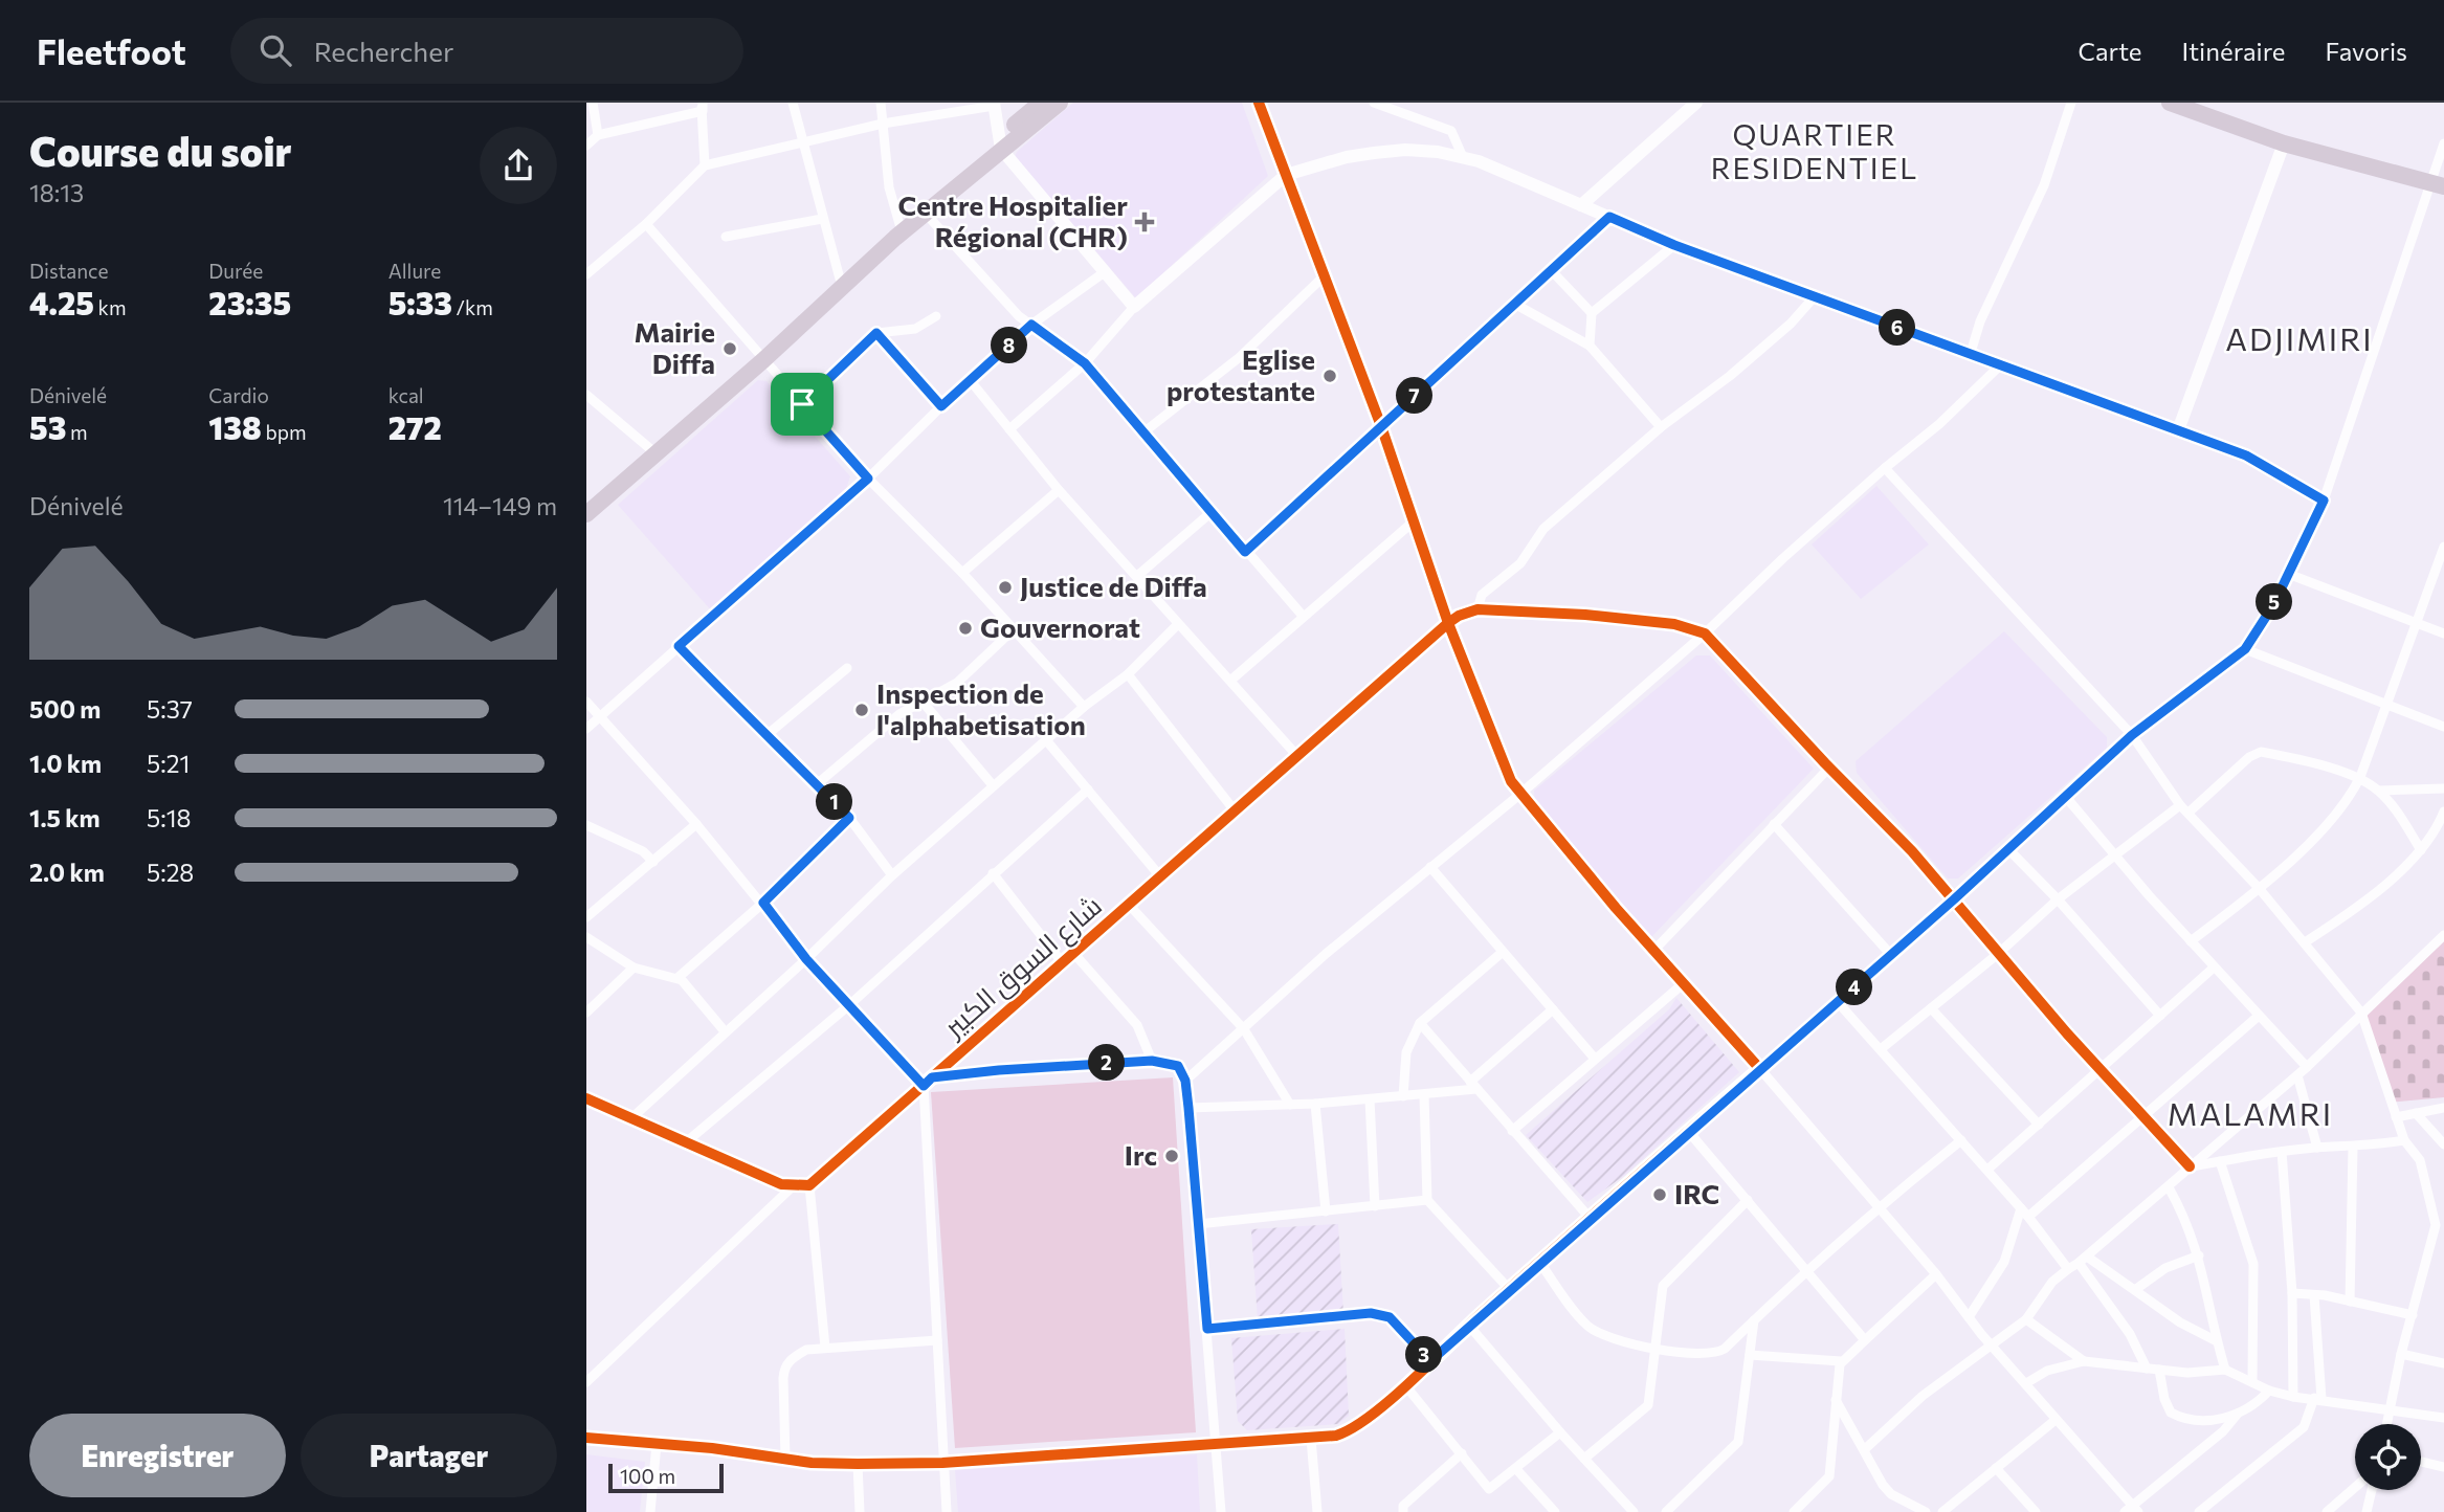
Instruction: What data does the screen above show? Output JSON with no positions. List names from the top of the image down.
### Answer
{
  "streets": {
    "street": ["شارع السوق الكبير"]
  },
  "districts": ["QUARTIER RESIDENTIEL", "ADJIMIRI", "MALAMRI"],
  "places": {
    "health": ["Centre Hospitalier Régional (CHR)"],
    "other": [
      "Mairie Diffa",
      "Eglise protestante",
      "Justice de Diffa",
      "Gouvernorat",
      "Inspection de l'alphabetisation",
      "Irc",
      "IRC"
    ]
  },
  "scale_bar": "100 m",
  "page": {
    "header": "Fleetfoot",
    "search": "Rechercher",
    "nav": ["Carte", "Itinéraire", "Favoris"],
    "heading": ["Course du soir", "18:13"],
    "stats": [
      ["Distance", "4.25 km"],
      ["Durée", "23:35"],
      ["Allure", "5:33 /km"],
      ["Dénivelé", "53 m"],
      ["Cardio", "138 bpm"],
      ["kcal", "272"]
    ],
    "pins": [
      "6",
      "8",
      "7",
      "5",
      "1",
      "4",
      "2",
      "3"
    ],
    "chart": ["Dénivelé", "114–149 m"],
    "list": [
      {
        "name": "500 m",
        "note": "5:37"
      },
      {
        "name": "1.0 km",
        "note": "5:21"
      },
      {
        "name": "1.5 km",
        "note": "5:18"
      },
      {
        "name": "2.0 km",
        "note": "5:28"
      }
    ],
    "buttons": ["Enregistrer", "Partager"],
    "scale": "100 m"
  }
}
